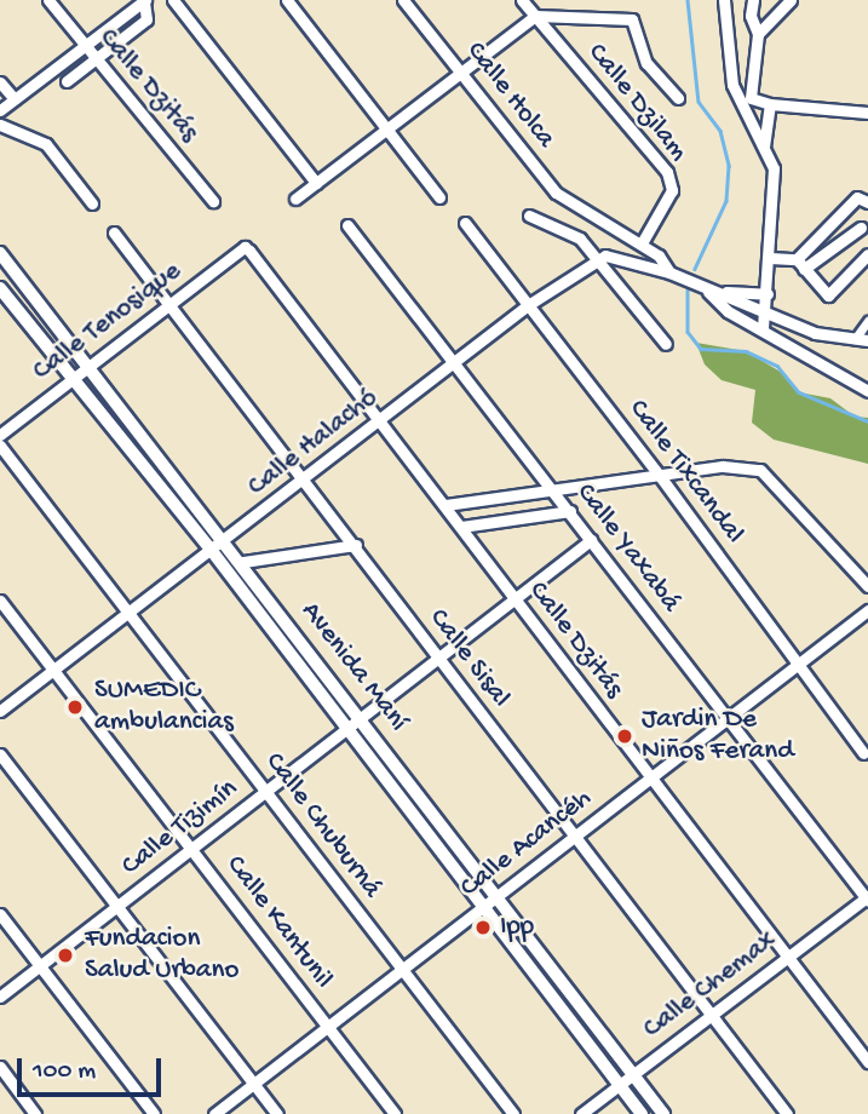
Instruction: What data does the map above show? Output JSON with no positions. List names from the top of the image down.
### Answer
{
  "streets": {
    "street": [
      "Calle Dzitás",
      "Calle Holca",
      "Calle Dzilam",
      "Calle Tenosique",
      "Calle Halachó",
      "Calle Tixcandal",
      "Calle Yaxabá",
      "Calle Sisal",
      "Avenida Maní",
      "Calle Chuburná",
      "Calle Tizimín",
      "Calle Acancéh",
      "Calle Kantunil",
      "Calle Chemax"
    ]
  },
  "crossings": [
    ["Calle Dzitás", "Calle Tenosique"],
    ["Calle Dzitás", "Calle Halachó"],
    ["Calle Dzitás", "Calle Tizimín"],
    ["Calle Dzitás", "Calle Acancéh"],
    ["Calle Dzitás", "Calle Chemax"],
    ["Calle Holca", "Calle Dzilam"],
    ["Calle Tenosique", "Calle Sisal"],
    ["Calle Tenosique", "Avenida Maní"],
    ["Calle Halachó", "Calle Tixcandal"],
    ["Calle Halachó", "Calle Yaxabá"],
    ["Calle Halachó", "Calle Sisal"],
    ["Calle Halachó", "Avenida Maní"],
    ["Calle Halachó", "Calle Chuburná"],
    ["Calle Halachó", "Calle Kantunil"],
    ["Calle Tixcandal", "Calle Acancéh"],
    ["Calle Yaxabá", "Calle Tizimín"],
    ["Calle Yaxabá", "Calle Acancéh"],
    ["Calle Yaxabá", "Calle Chemax"],
    ["Calle Sisal", "Calle Tizimín"],
    ["Calle Sisal", "Calle Acancéh"],
    ["Calle Sisal", "Calle Chemax"],
    ["Avenida Maní", "Calle Tizimín"],
    ["Avenida Maní", "Calle Acancéh"],
    ["Avenida Maní", "Calle Chemax"],
    ["Calle Chuburná", "Calle Tizimín"],
    ["Calle Chuburná", "Calle Acancéh"],
    ["Calle Tizimín", "Calle Kantunil"],
    ["Calle Acancéh", "Calle Kantunil"]
  ],
  "places": [
    "SUMEDIC ambulancias",
    "Jardin De Niños Ferand",
    "Ipp",
    "Fundacion Salud Urbano"
  ],
  "scale_bar": "100 m"
}
